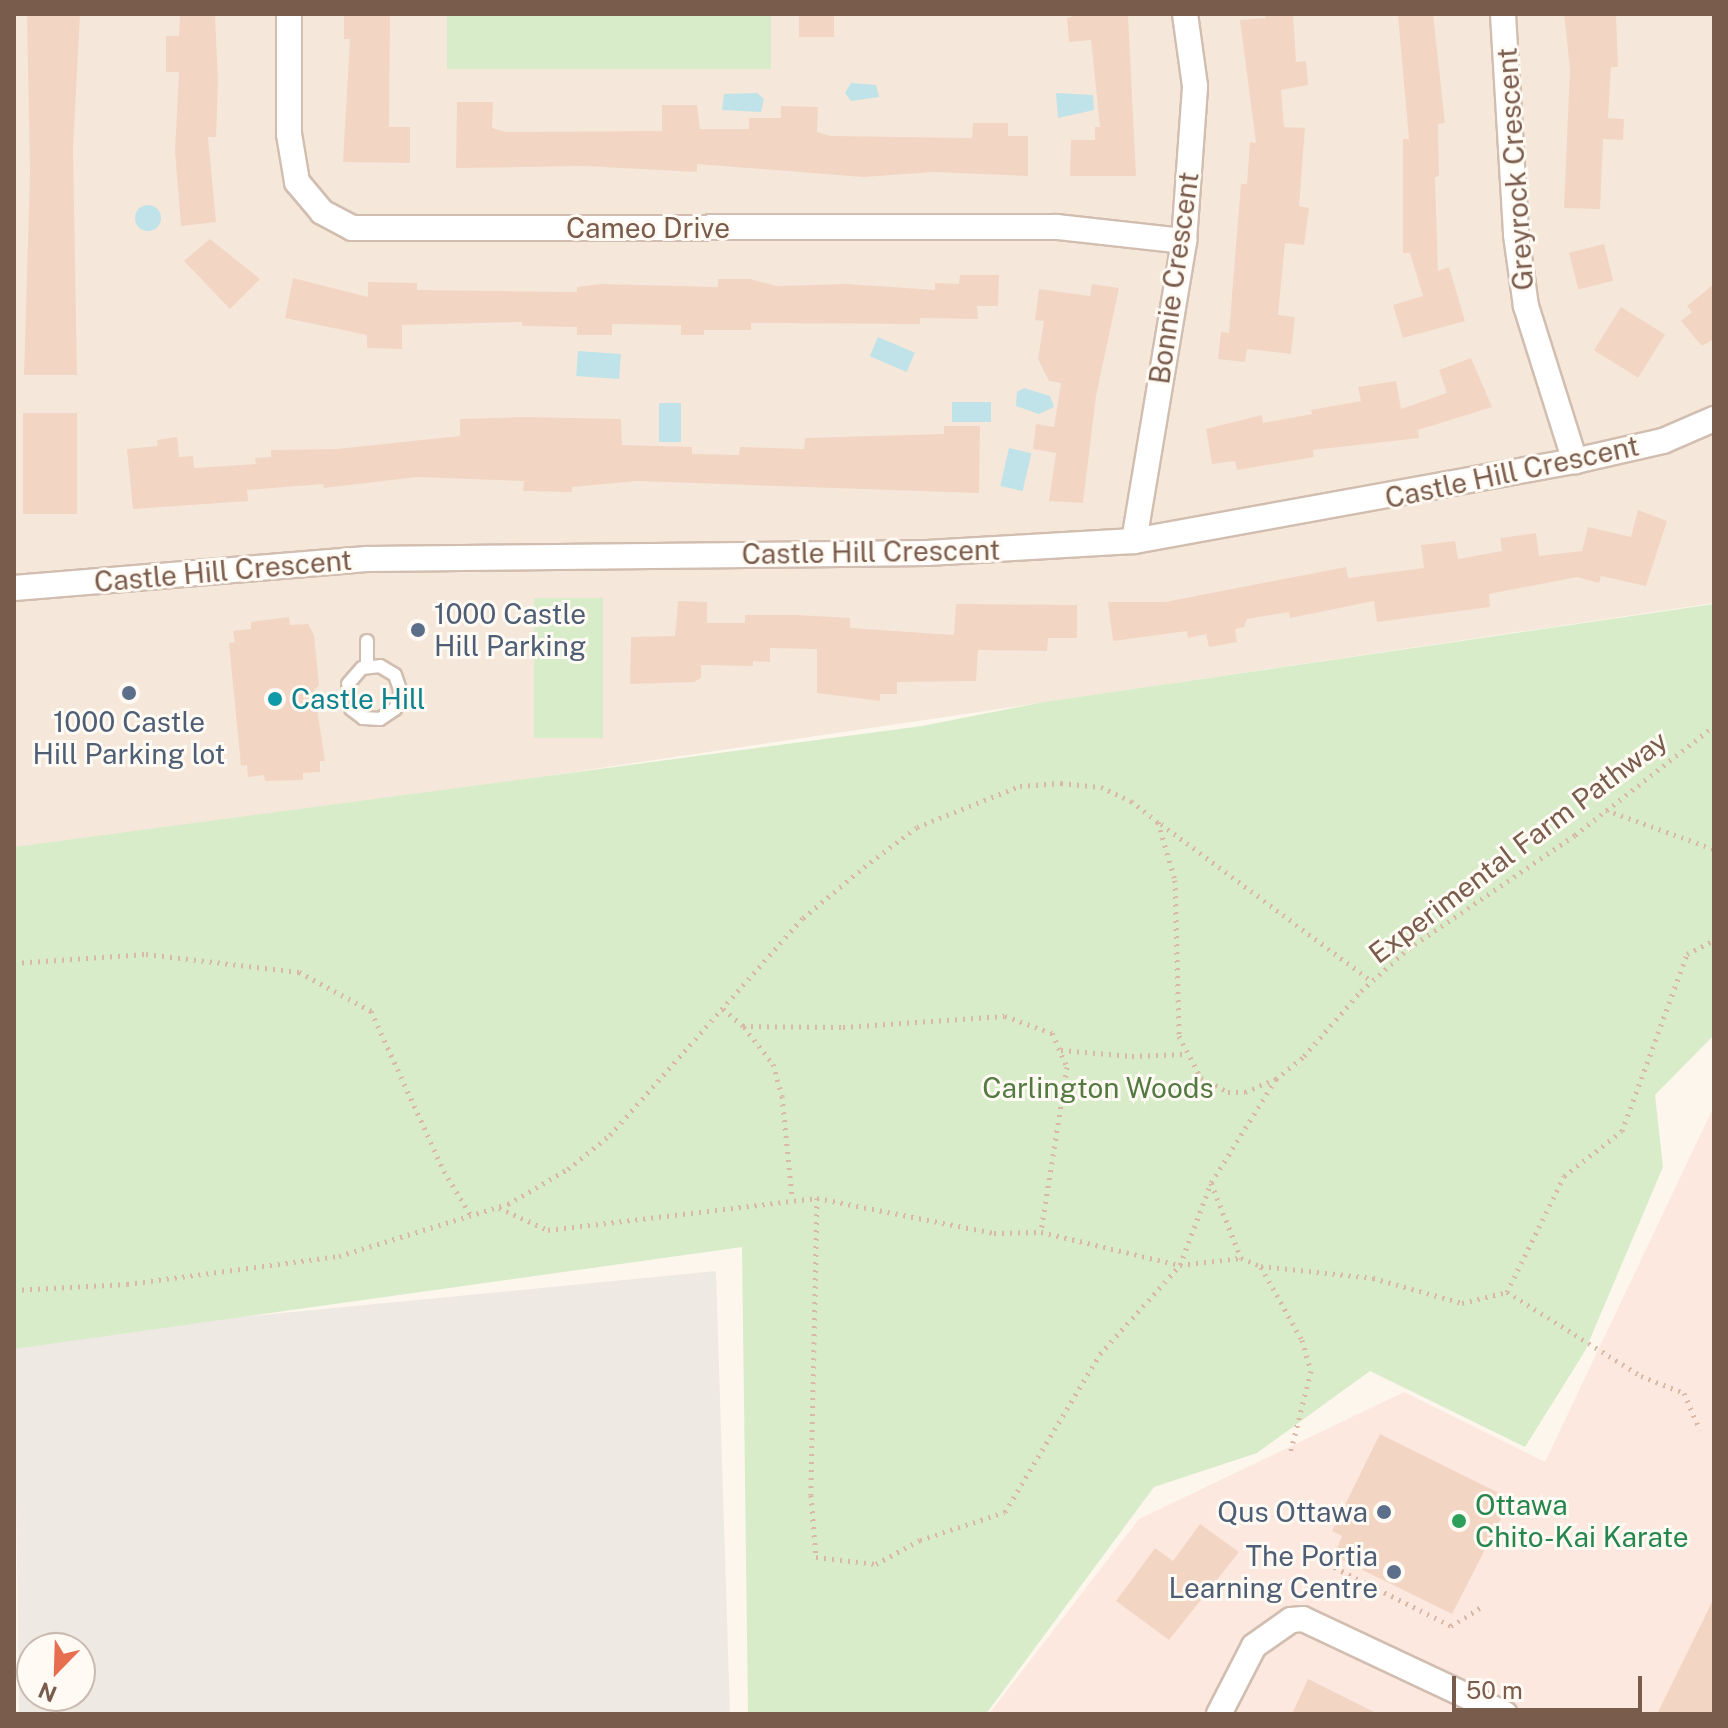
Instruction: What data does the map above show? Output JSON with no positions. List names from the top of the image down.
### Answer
{
  "streets": {
    "street": [
      "Greyrock Crescent",
      "Cameo Drive",
      "Bonnie Crescent",
      "Castle Hill Crescent"
    ],
    "path": ["Experimental Farm Pathway"]
  },
  "crossings": [
    ["Greyrock Crescent", "Castle Hill Crescent"],
    ["Cameo Drive", "Bonnie Crescent"],
    ["Bonnie Crescent", "Castle Hill Crescent"]
  ],
  "parks": ["Carlington Woods"],
  "places": [
    "1000 Castle Hill Parking",
    "1000 Castle Hill Parking lot",
    "Castle Hill",
    "Qus Ottawa",
    "Ottawa Chito-Kai Karate",
    "The Portia Learning Centre"
  ],
  "scale_bar": "50 m",
  "north": "bottom left"
}
